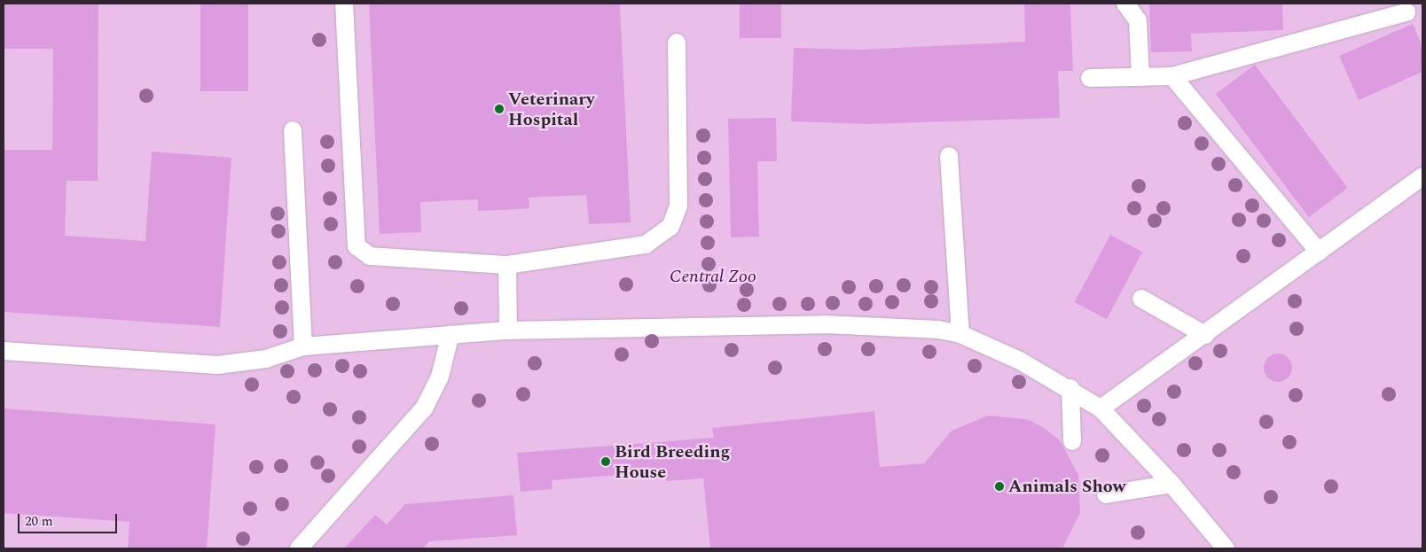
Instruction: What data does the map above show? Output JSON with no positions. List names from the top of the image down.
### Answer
{
  "parks": ["Central Zoo"],
  "places": ["Veterinary Hospital", "Bird Breeding House", "Animals Show"],
  "scale_bar": "20 m"
}
